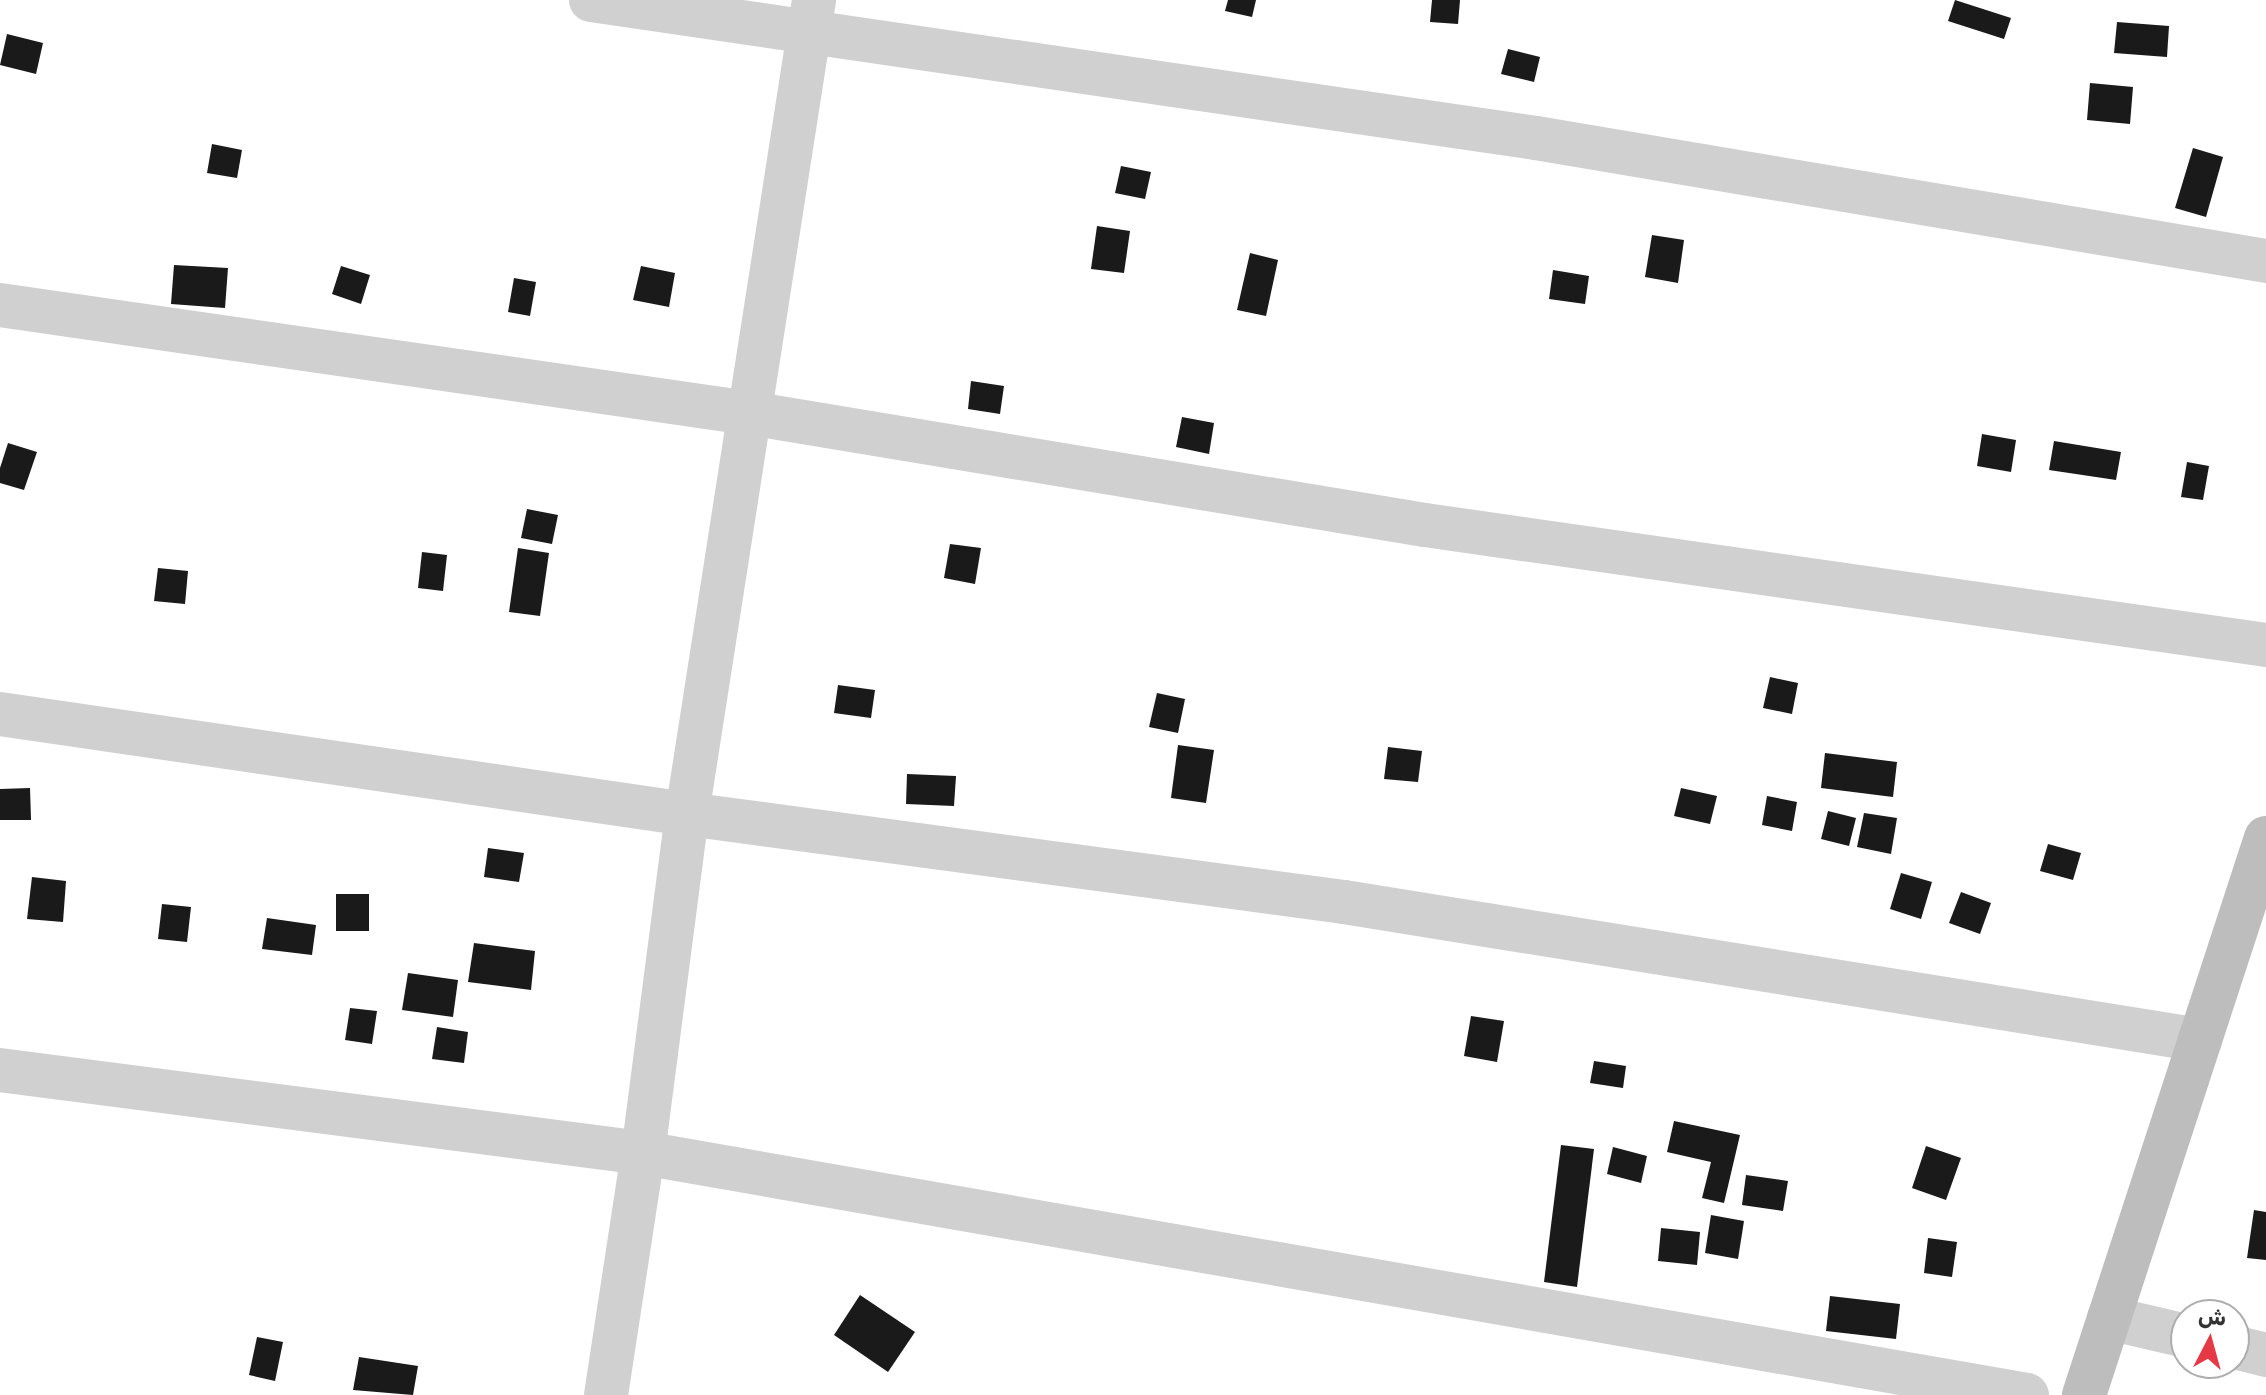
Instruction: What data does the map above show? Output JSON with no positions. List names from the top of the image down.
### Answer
{
  "north": "top"
}
